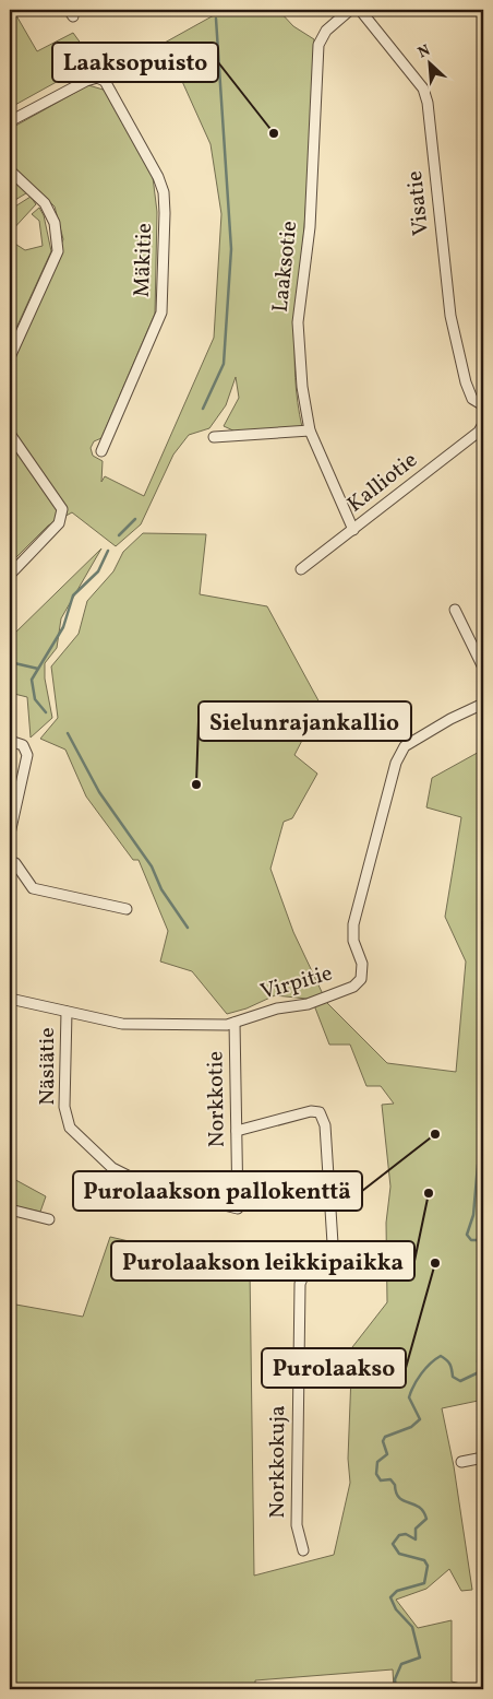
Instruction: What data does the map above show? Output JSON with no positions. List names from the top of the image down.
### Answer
{
  "streets": {
    "street": [
      "Visatie",
      "Mäkitie",
      "Laaksotie",
      "Kalliotie",
      "Virpitie",
      "Näsiätie",
      "Norkkotie",
      "Norkkokuja"
    ]
  },
  "crossings": [
    ["Laaksotie", "Kalliotie"],
    ["Virpitie", "Näsiätie"],
    ["Virpitie", "Norkkotie"],
    ["Näsiätie", "Norkkotie"],
    ["Norkkotie", "Norkkokuja"]
  ],
  "places": [
    "Laaksopuisto",
    "Sielunrajankallio",
    "Purolaakson pallokenttä",
    "Purolaakson leikkipaikka",
    "Purolaakso"
  ],
  "north": "top left"
}
